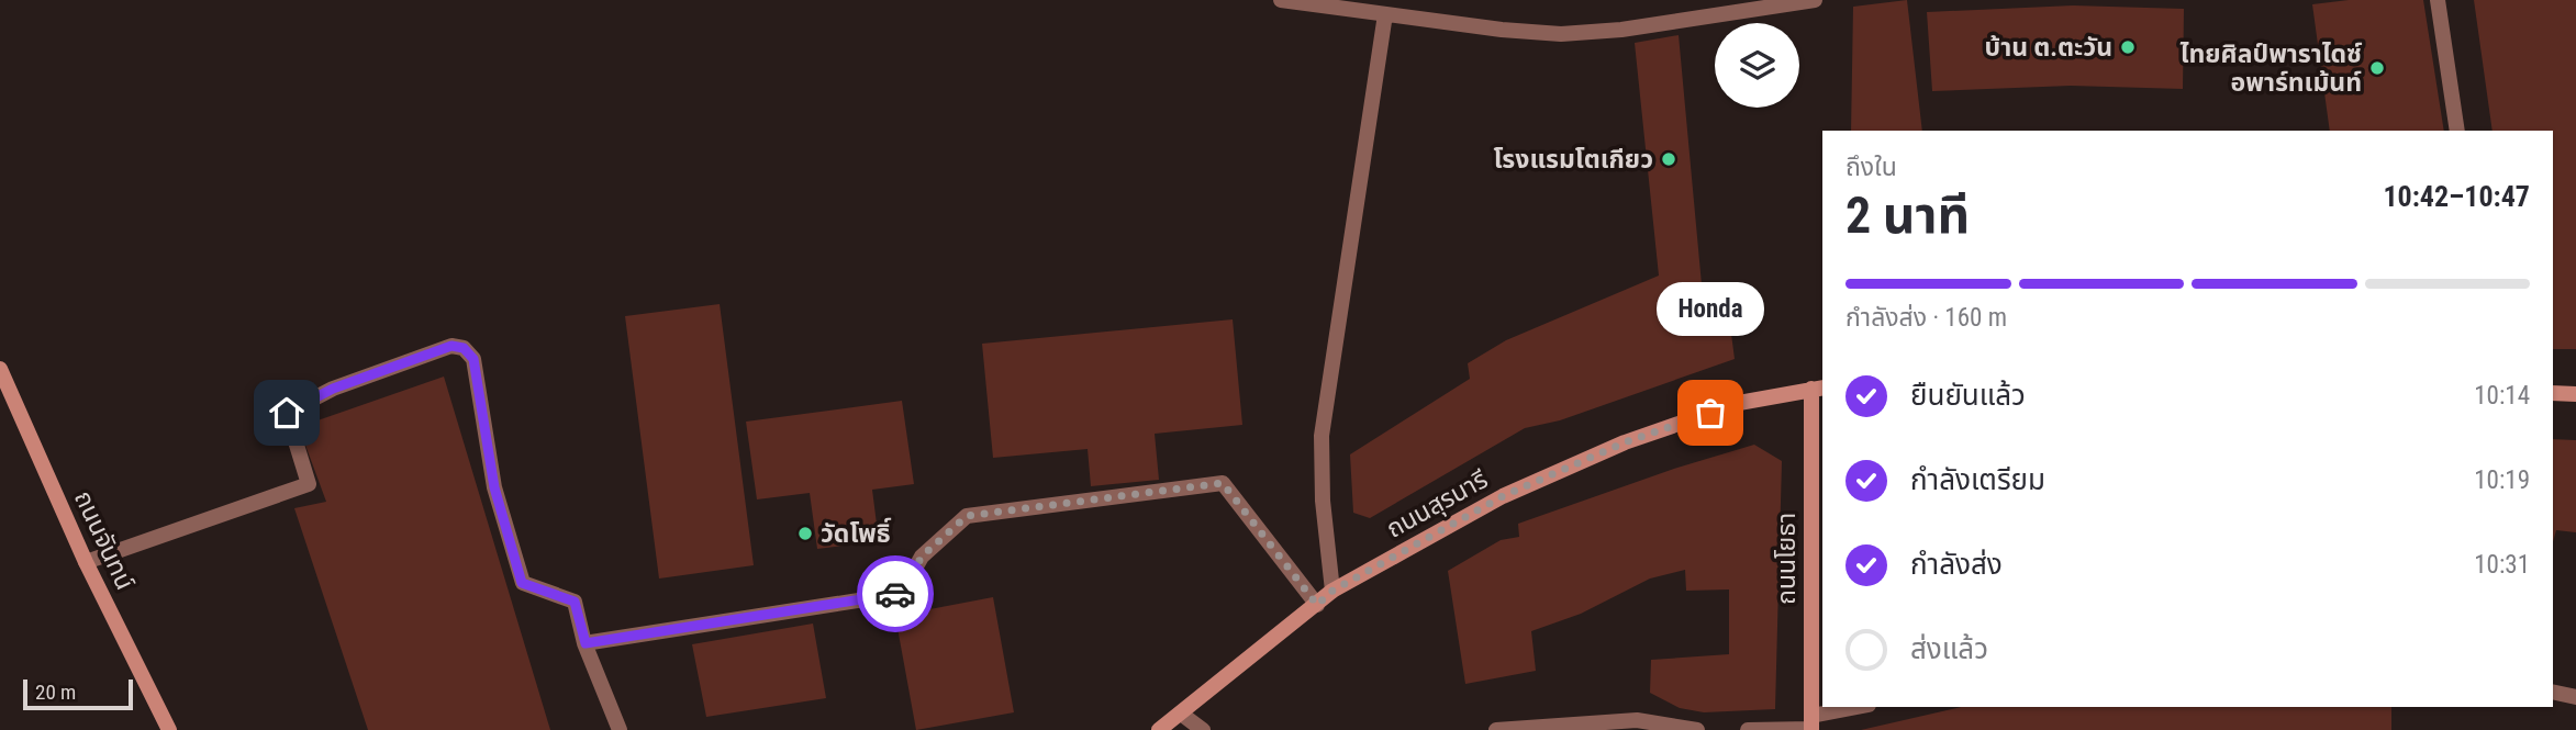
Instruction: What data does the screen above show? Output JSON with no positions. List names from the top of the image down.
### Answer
{
  "streets": {
    "main road": ["ถนนสุรนารี", "ถนนจันทน์", "ถนนโยธา"]
  },
  "crossings": [
    ["ถนนสุรนารี", "ถนนโยธา"]
  ],
  "places": [
    "บ้าน ต.ตะวัน",
    "ไทยศิลป์พาราไดซ์ อพาร์ทเม้นท์",
    "โรงแรมโตเกียว",
    "Honda",
    "วัดโพธิ์"
  ],
  "scale_bar": "20 m",
  "page": {
    "heading": ["2 นาที", "ถึงใน", "10:42–10:47"],
    "bar": "กำลังส่ง · 160 m",
    "bubble": "Honda",
    "list": [
      ["ยืนยันแล้ว", "10:14"],
      ["กำลังเตรียม", "10:19"],
      ["กำลังส่ง", "10:31"],
      "ส่งแล้ว"
    ],
    "scale": "20 m"
  }
}
